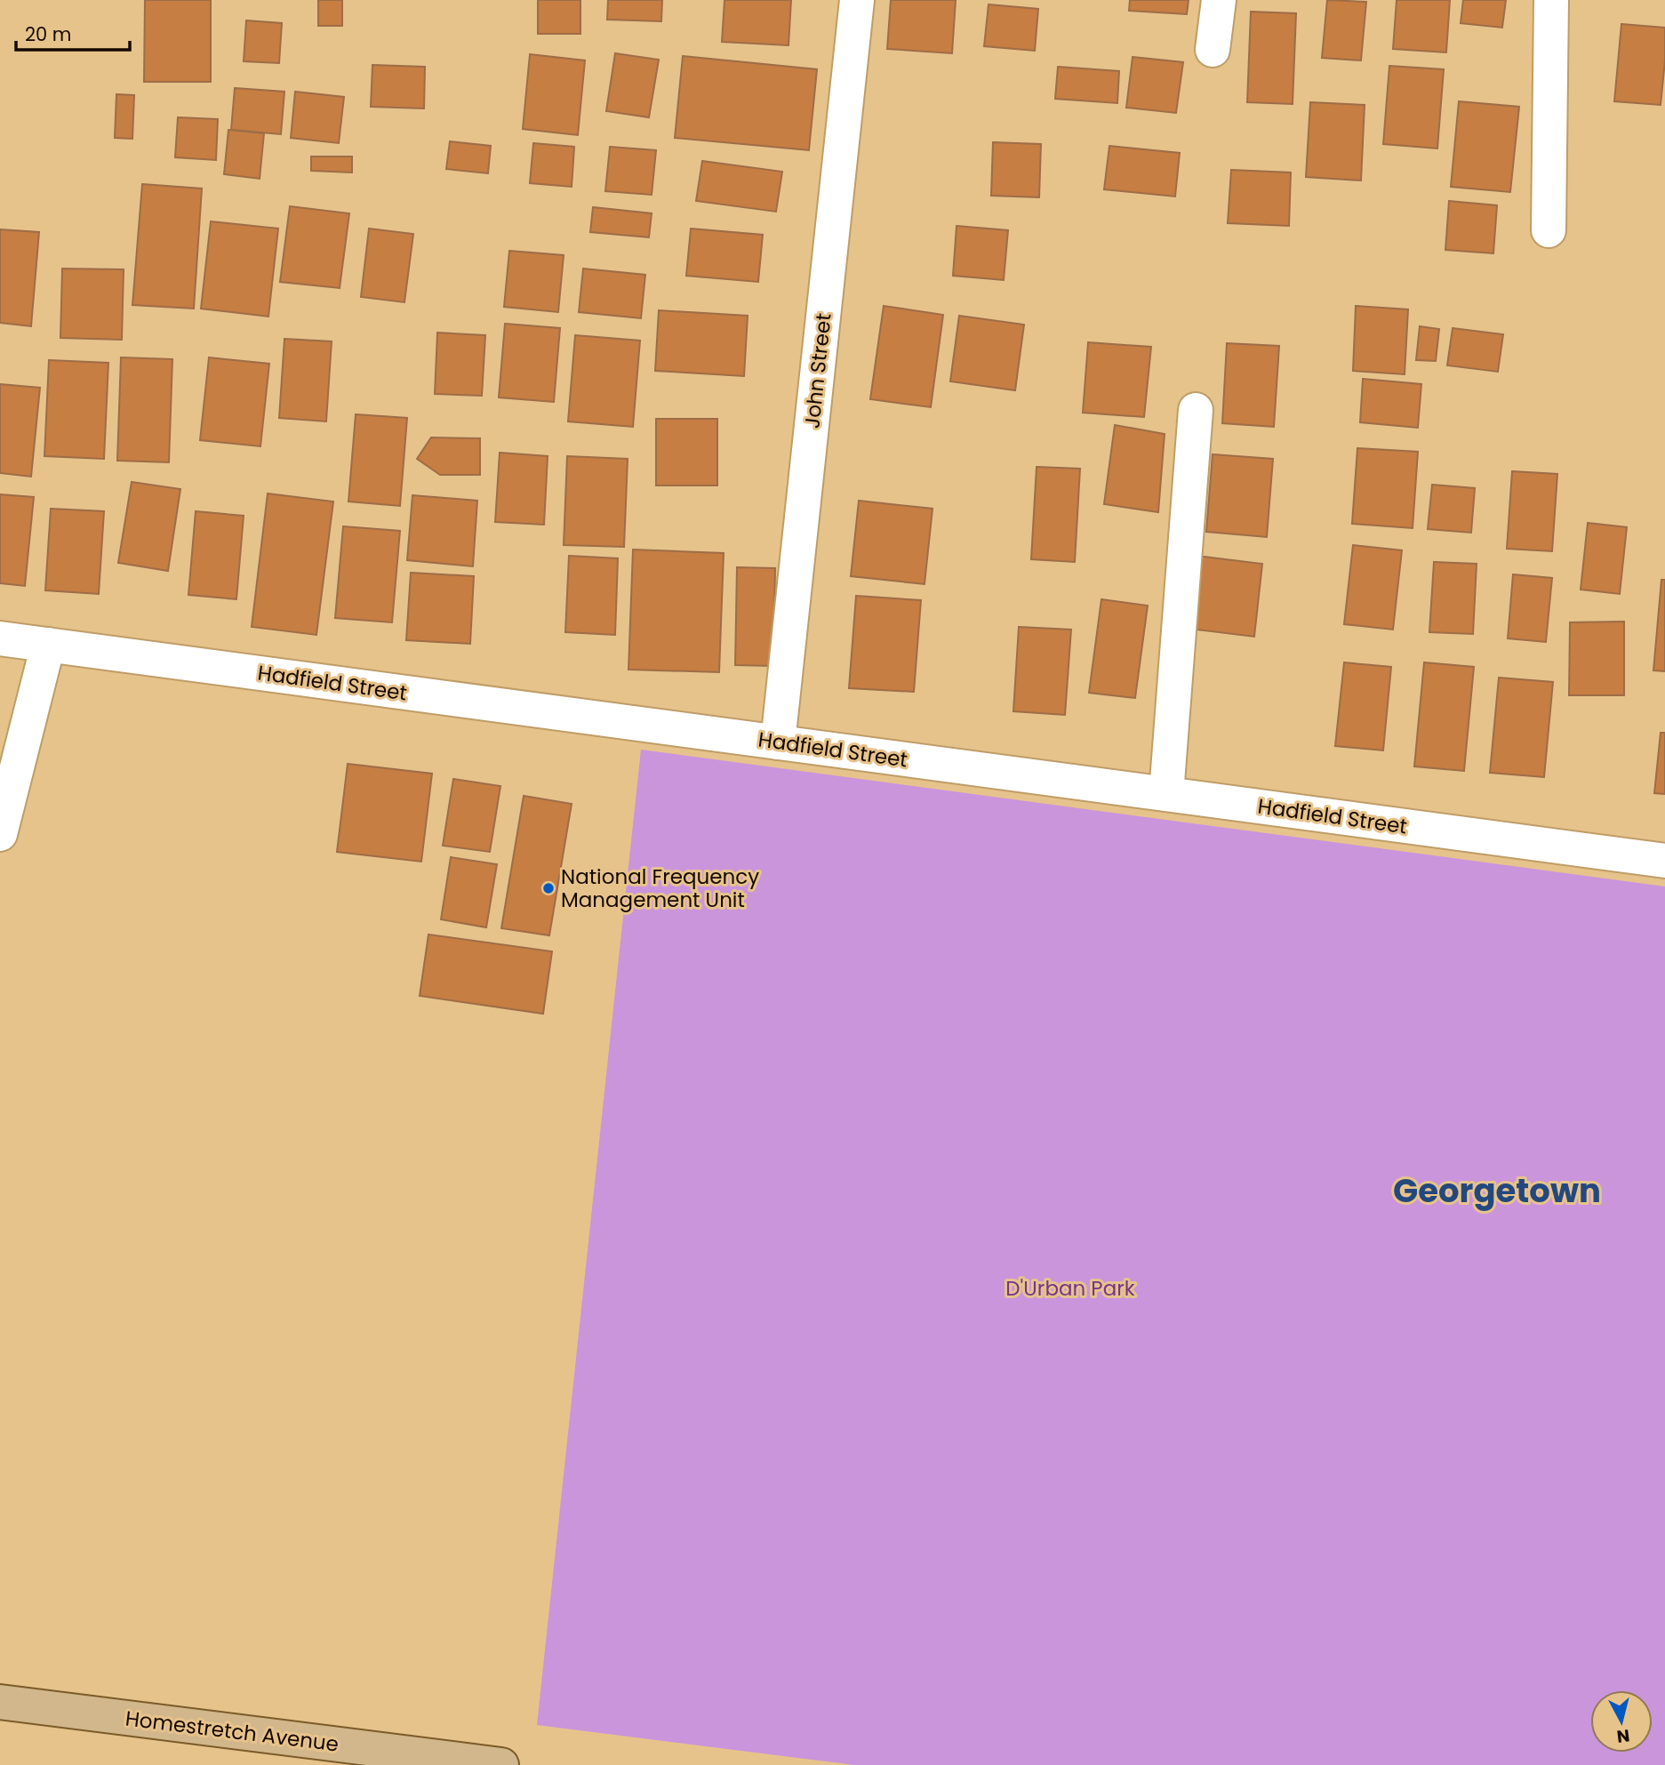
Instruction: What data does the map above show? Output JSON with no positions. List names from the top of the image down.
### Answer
{
  "streets": {
    "main road": ["Homestretch Avenue"],
    "street": ["John Street", "Hadfield Street"]
  },
  "crossings": [
    ["John Street", "Hadfield Street"]
  ],
  "districts": ["Georgetown"],
  "parks": ["D'Urban Park"],
  "places": ["National Frequency Management Unit"],
  "scale_bar": "20 m",
  "north": "bottom"
}
